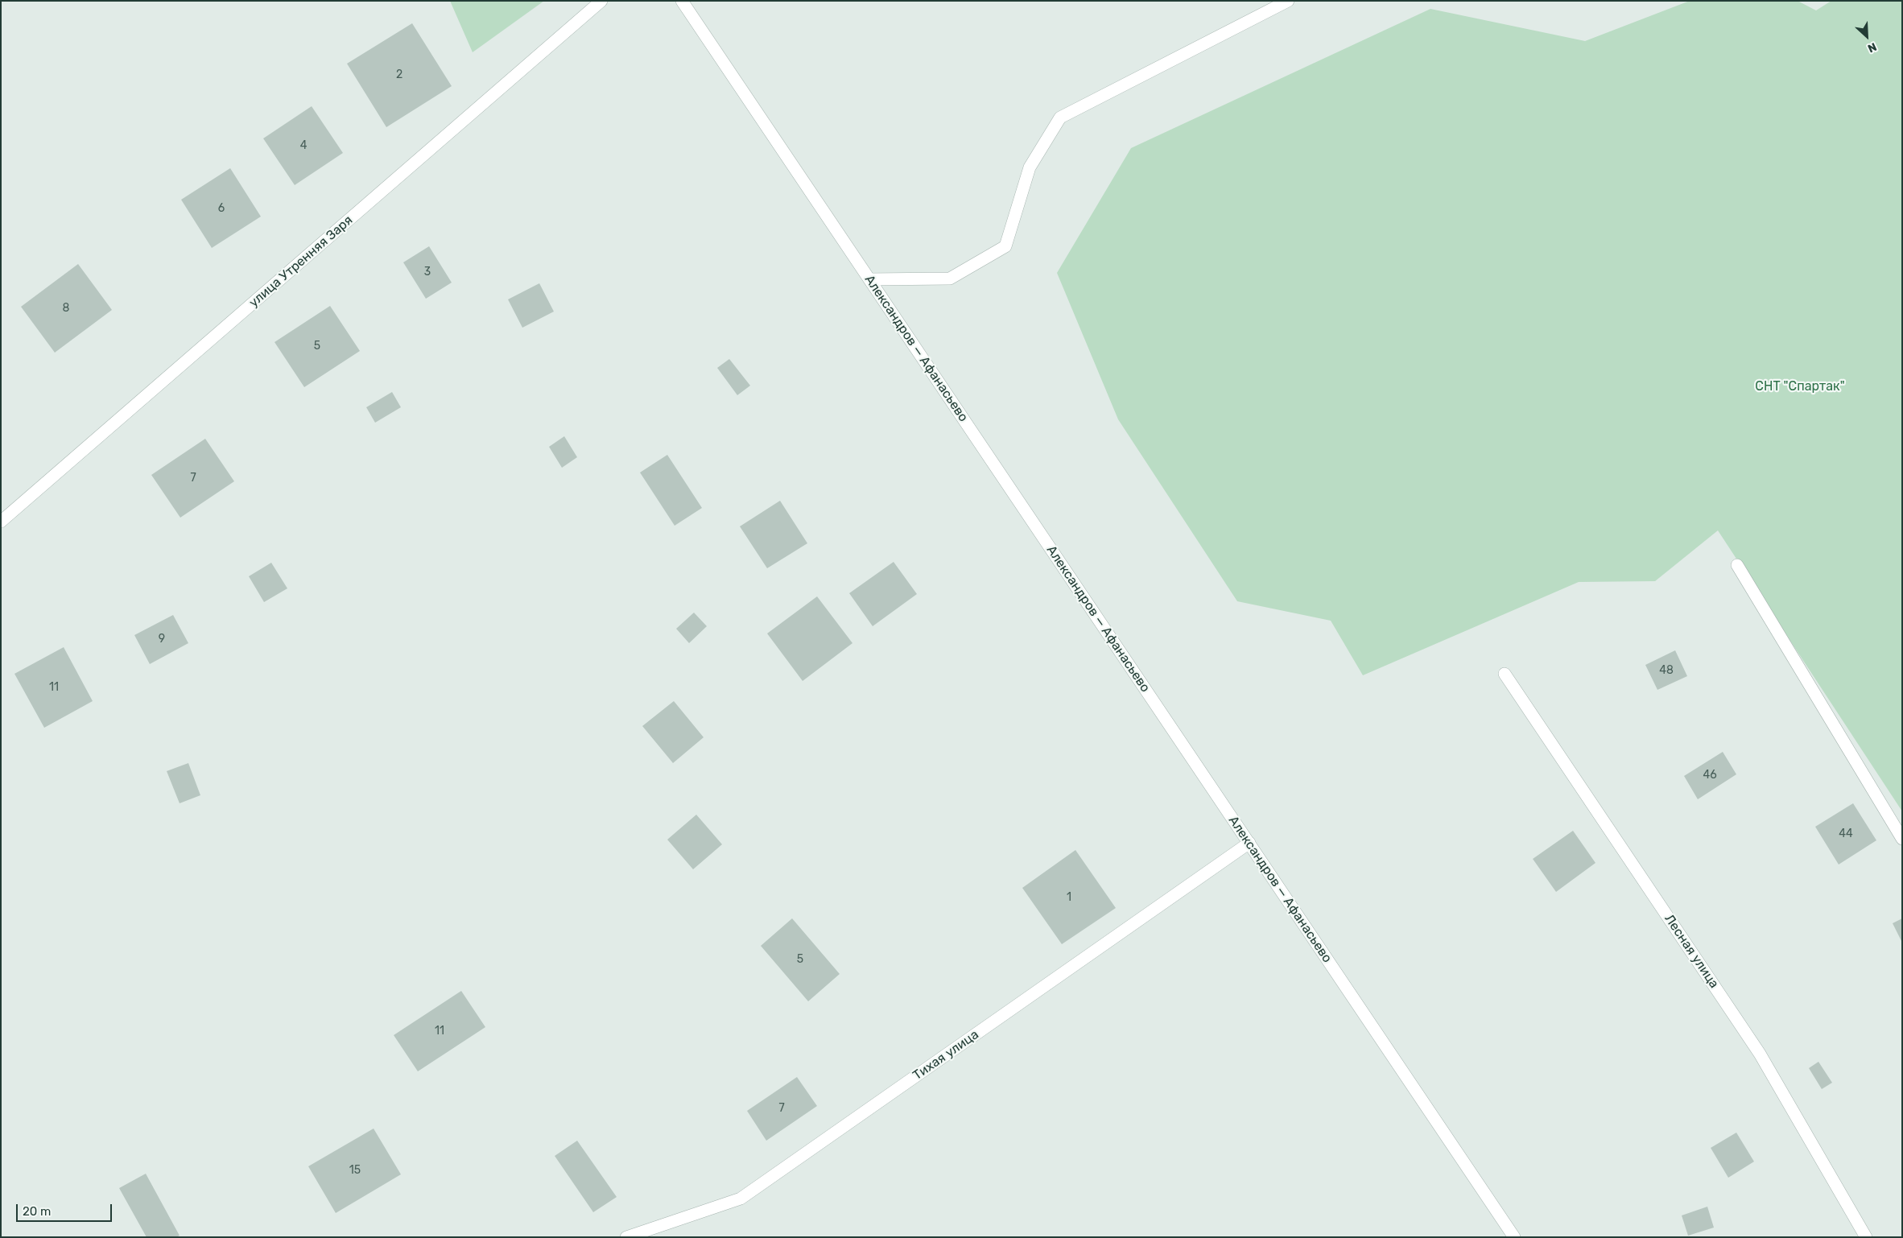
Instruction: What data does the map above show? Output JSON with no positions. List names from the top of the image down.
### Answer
{
  "streets": {
    "street": [
      "улица Утренняя Заря",
      "Александров — Афанасьево",
      "Лесная улица",
      "Тихая улица"
    ]
  },
  "crossings": [
    ["Александров — Афанасьево", "Тихая улица"]
  ],
  "parks": ["СНТ \"Спартак\""],
  "house_numbers": [
    "2",
    "4",
    "6",
    "3",
    "8",
    "5",
    "7",
    "9",
    "48",
    "11",
    "46",
    "44",
    "1",
    "5",
    "11",
    "7",
    "15"
  ],
  "scale_bar": "20 m",
  "north": "bottom right"
}
